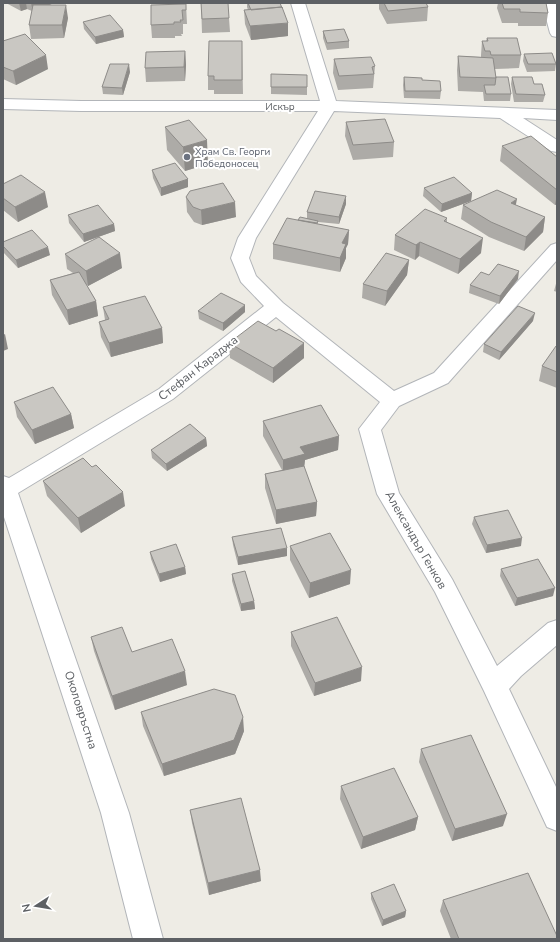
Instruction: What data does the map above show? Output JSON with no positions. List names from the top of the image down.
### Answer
{
  "streets": {
    "street": [
      "Искър",
      "Стефан Караджа",
      "Александър Генков",
      "Околовръстна"
    ]
  },
  "crossings": [
    ["Стефан Караджа", "Околовръстна"]
  ],
  "places": ["Храм Св. Георги Победоносец"],
  "north": "left"
}
